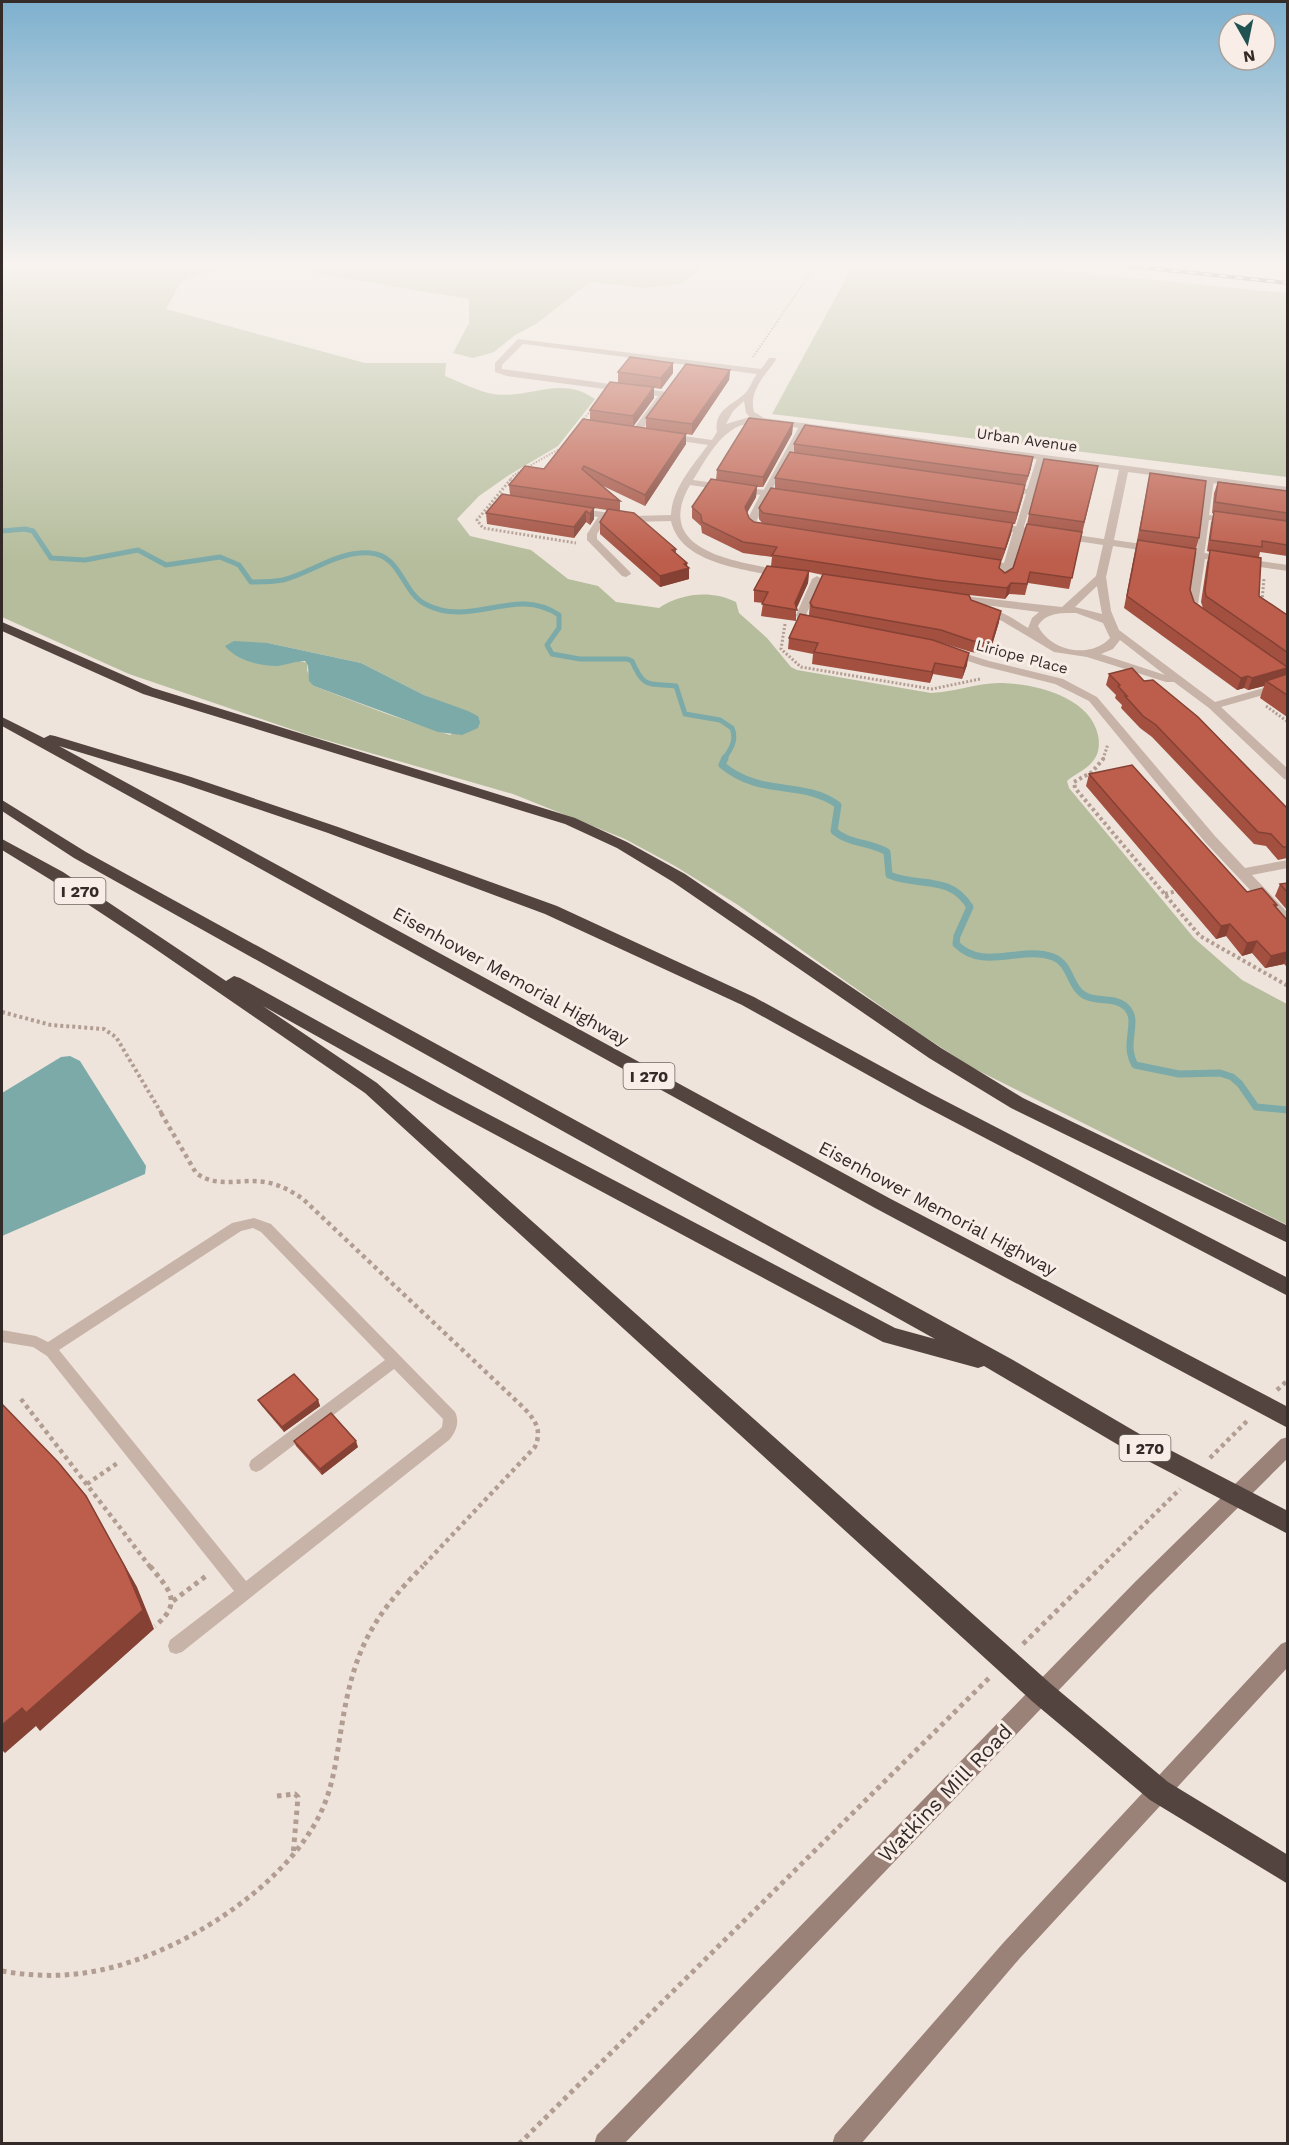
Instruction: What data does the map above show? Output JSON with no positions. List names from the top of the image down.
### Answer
{
  "streets": {
    "highway": ["I 270", "Eisenhower Memorial Highway"],
    "main road": ["Watkins Mill Road"],
    "street": ["Urban Avenue", "Liriope Place"]
  },
  "north": "bottom"
}
